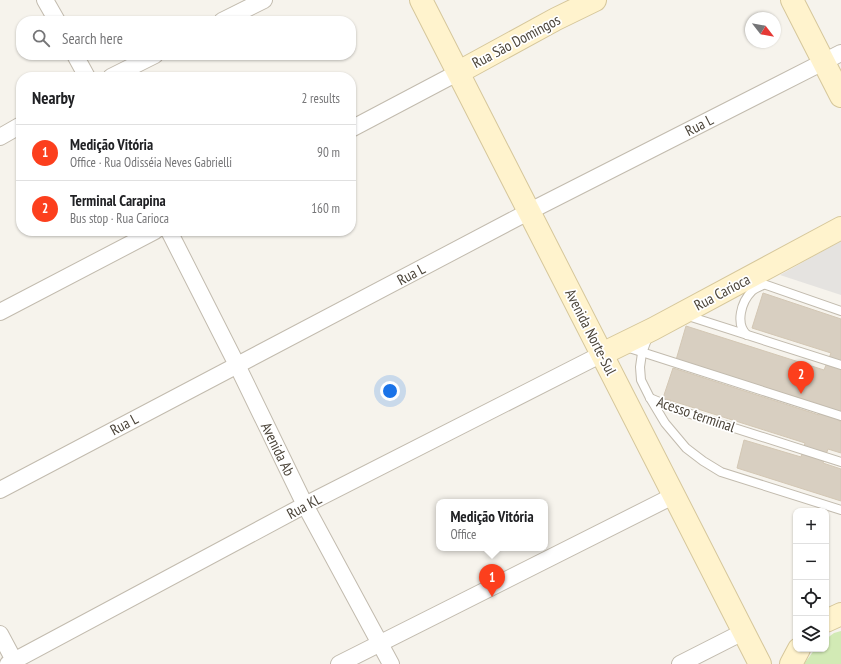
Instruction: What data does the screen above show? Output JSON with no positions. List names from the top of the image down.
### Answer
{
  "streets": {
    "main road": ["Rua São Domingos", "Rua Carioca", "Avenida Norte-Sul"],
    "street": ["Rua L", "Avenida Ab", "Rua KL"],
    "lane": ["Acesso terminal"]
  },
  "crossings": [
    ["Rua São Domingos", "Avenida Norte-Sul"],
    ["Rua L", "Avenida Norte-Sul"],
    ["Rua L", "Avenida Ab"],
    ["Rua Carioca", "Avenida Norte-Sul"],
    ["Rua Carioca", "Rua KL"],
    ["Avenida Norte-Sul", "Rua KL"],
    ["Avenida Ab", "Rua KL"]
  ],
  "north": "bottom right",
  "page": {
    "search": "Search here",
    "heading": ["Nearby", "2 results"],
    "list": [
      {
        "mark": "1",
        "name": "Medição Vitória",
        "note": "Office · Rua Odisséia Neves Gabrielli",
        "value": "90 m"
      },
      {
        "mark": "2",
        "name": "Terminal Carapina",
        "note": "Bus stop · Rua Carioca",
        "value": "160 m"
      }
    ],
    "pins": ["2", "1"],
    "popup": ["Medição Vitória", "Office"],
    "map_buttons": ["+", "−"]
  }
}
